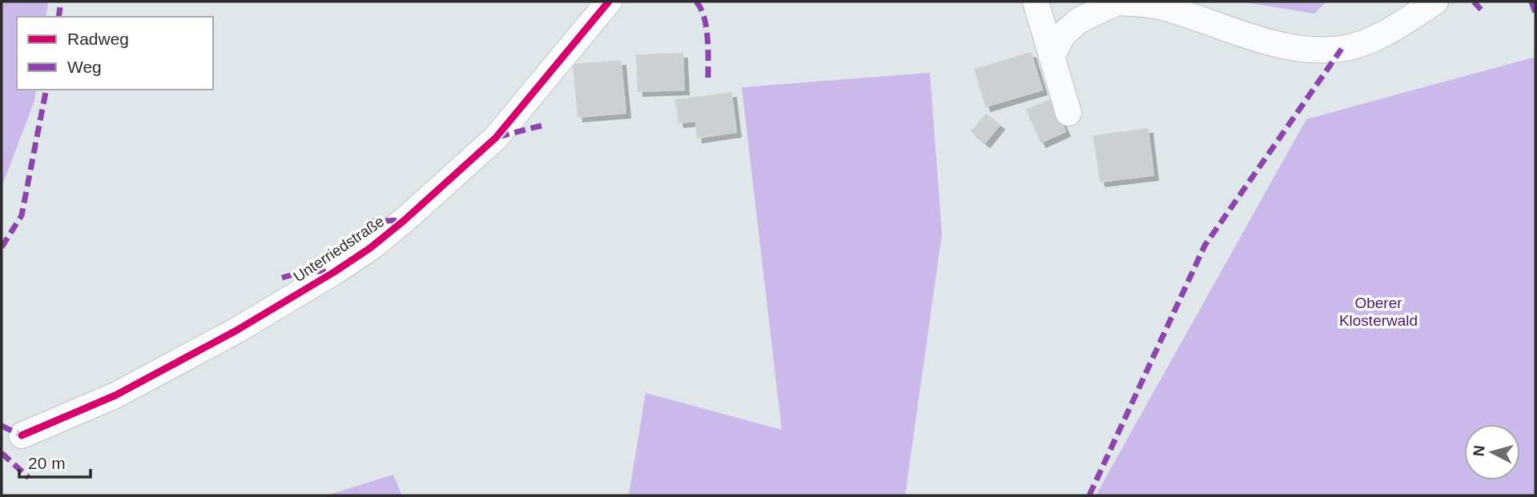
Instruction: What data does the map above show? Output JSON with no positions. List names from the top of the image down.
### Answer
{
  "streets": {
    "street": ["Unterriedstraße"]
  },
  "parks": ["Oberer Klosterwald"],
  "legend": ["Radweg", "Weg"],
  "scale_bar": "20 m",
  "north": "left"
}
